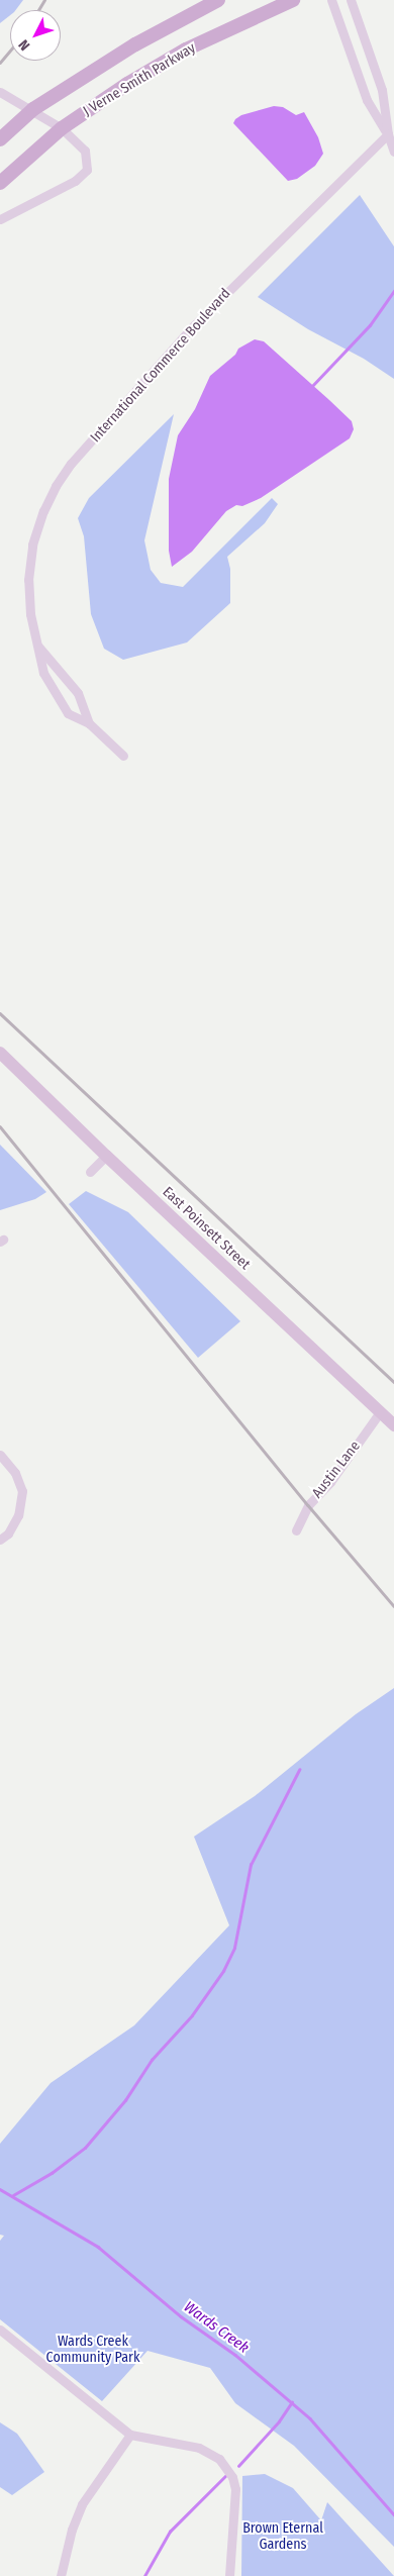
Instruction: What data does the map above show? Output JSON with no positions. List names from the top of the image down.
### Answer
{
  "streets": {
    "main road": ["J Verne Smith Parkway", "East Poinsett Street"],
    "street": ["International Commerce Boulevard", "Austin Lane"]
  },
  "crossings": [
    ["East Poinsett Street", "Austin Lane"]
  ],
  "water": ["Wards Creek"],
  "parks": ["Wards Creek Community Park", "Brown Eternal Gardens"],
  "north": "bottom left"
}
